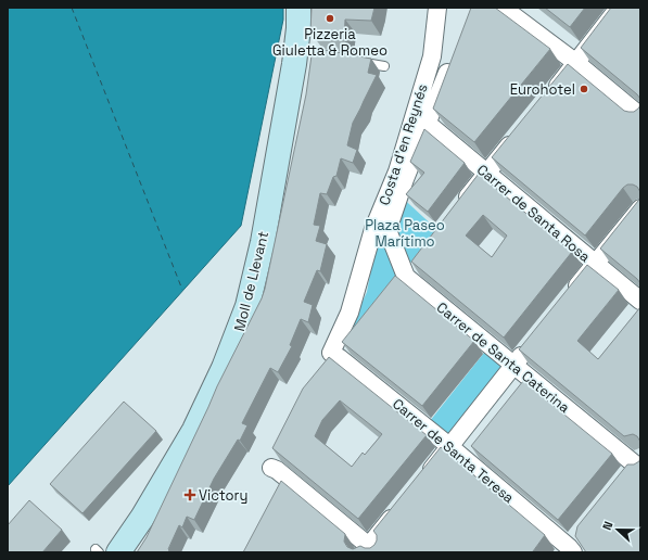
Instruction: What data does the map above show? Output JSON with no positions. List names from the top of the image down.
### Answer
{
  "streets": {
    "street": [
      "Costa d'en Reynés",
      "Carrer de Santa Rosa",
      "Moll de Llevant",
      "Carrer de Santa Caterina",
      "Carrer de Santa Teresa"
    ]
  },
  "crossings": [
    ["Costa d'en Reynés", "Carrer de Santa Teresa"],
    ["Carrer de Santa Rosa", "Carrer de Santa Caterina"]
  ],
  "parks": ["Plaza Paseo Marítimo"],
  "places": {
    "other": ["Pizzeria Giuletta & Romeo", "Eurohotel"],
    "health": ["Victory"]
  },
  "north": "left"
}
